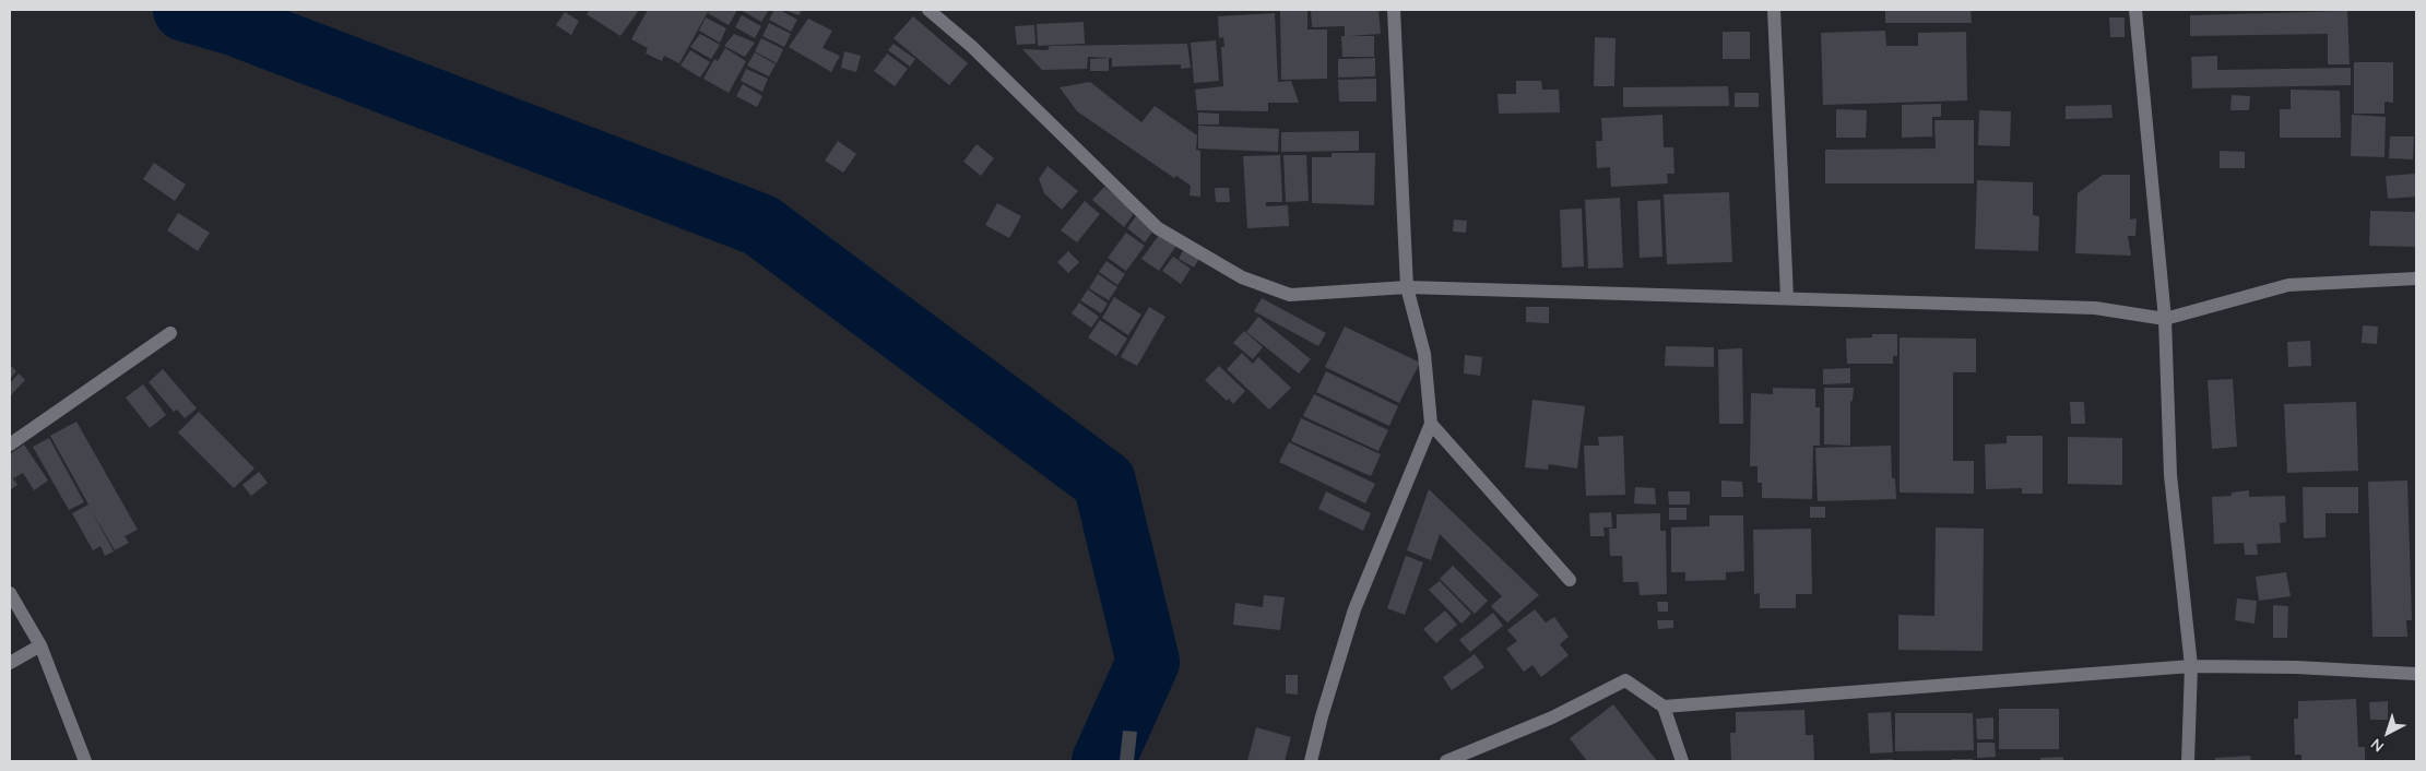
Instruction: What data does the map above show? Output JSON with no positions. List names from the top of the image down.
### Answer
{
  "north": "bottom left"
}
